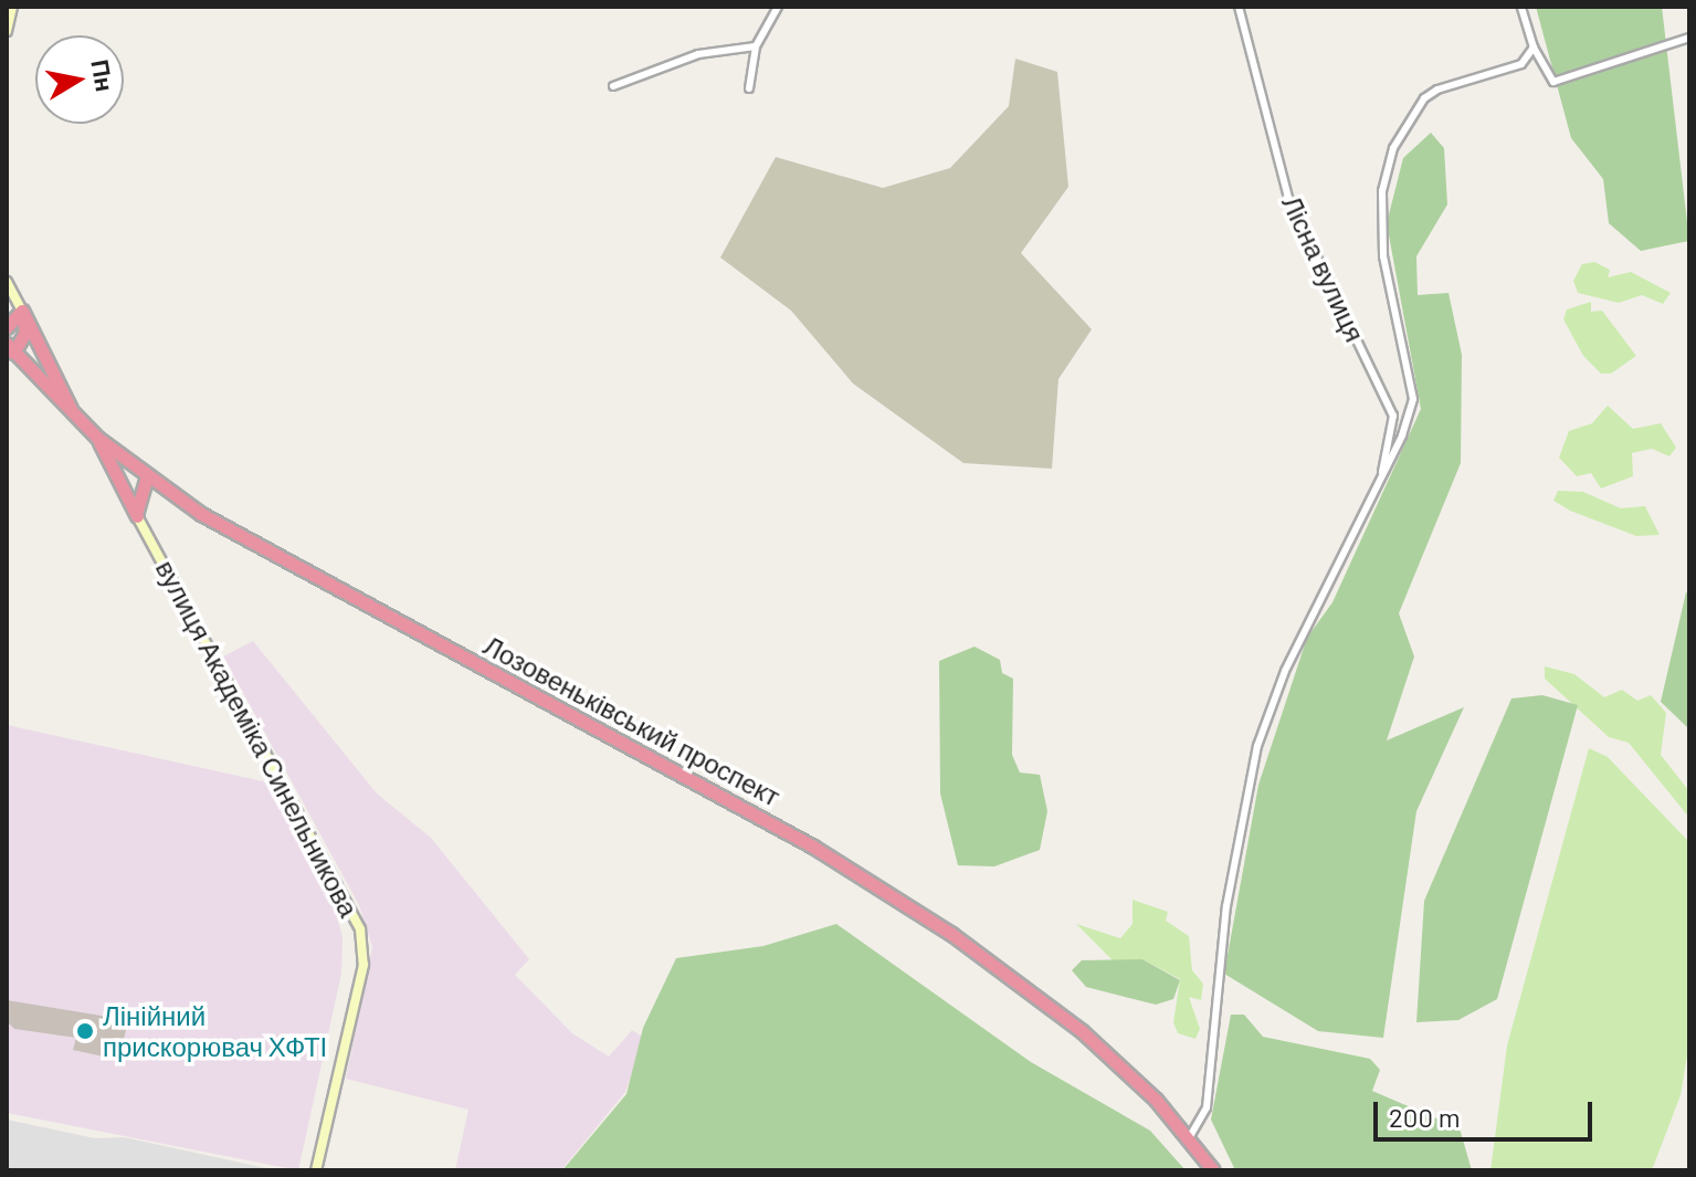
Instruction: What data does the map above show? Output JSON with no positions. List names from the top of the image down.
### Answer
{
  "streets": {
    "highway": ["Лозовеньківський проспект"],
    "street": ["Лісна вулиця", "вулиця Академіка Синельникова"]
  },
  "places": ["Лінійний прискорювач ХФТІ"],
  "scale_bar": "200 m",
  "north": "right"
}
